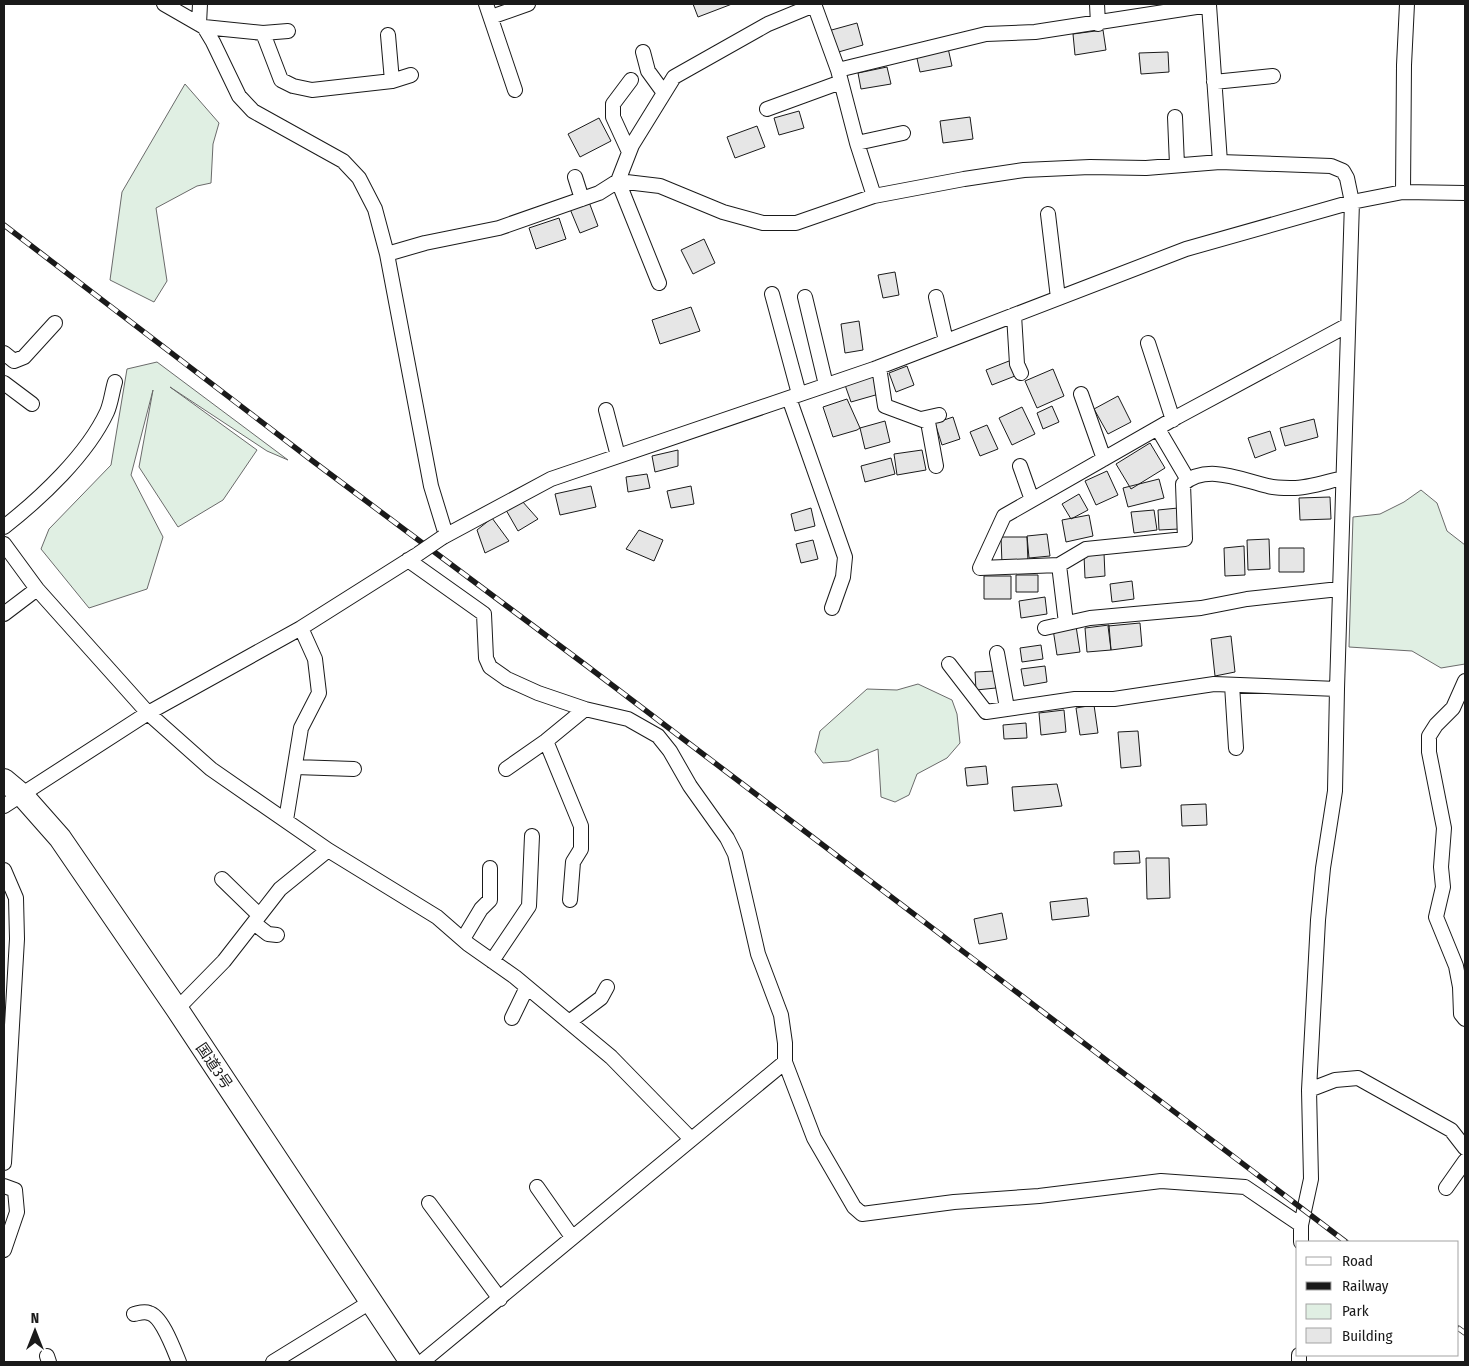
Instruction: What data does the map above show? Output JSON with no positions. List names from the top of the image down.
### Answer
{
  "streets": {
    "highway": ["国道3号"]
  },
  "legend": [
    "Road",
    "Railway",
    "Park",
    "Building"
  ],
  "north": "top"
}
